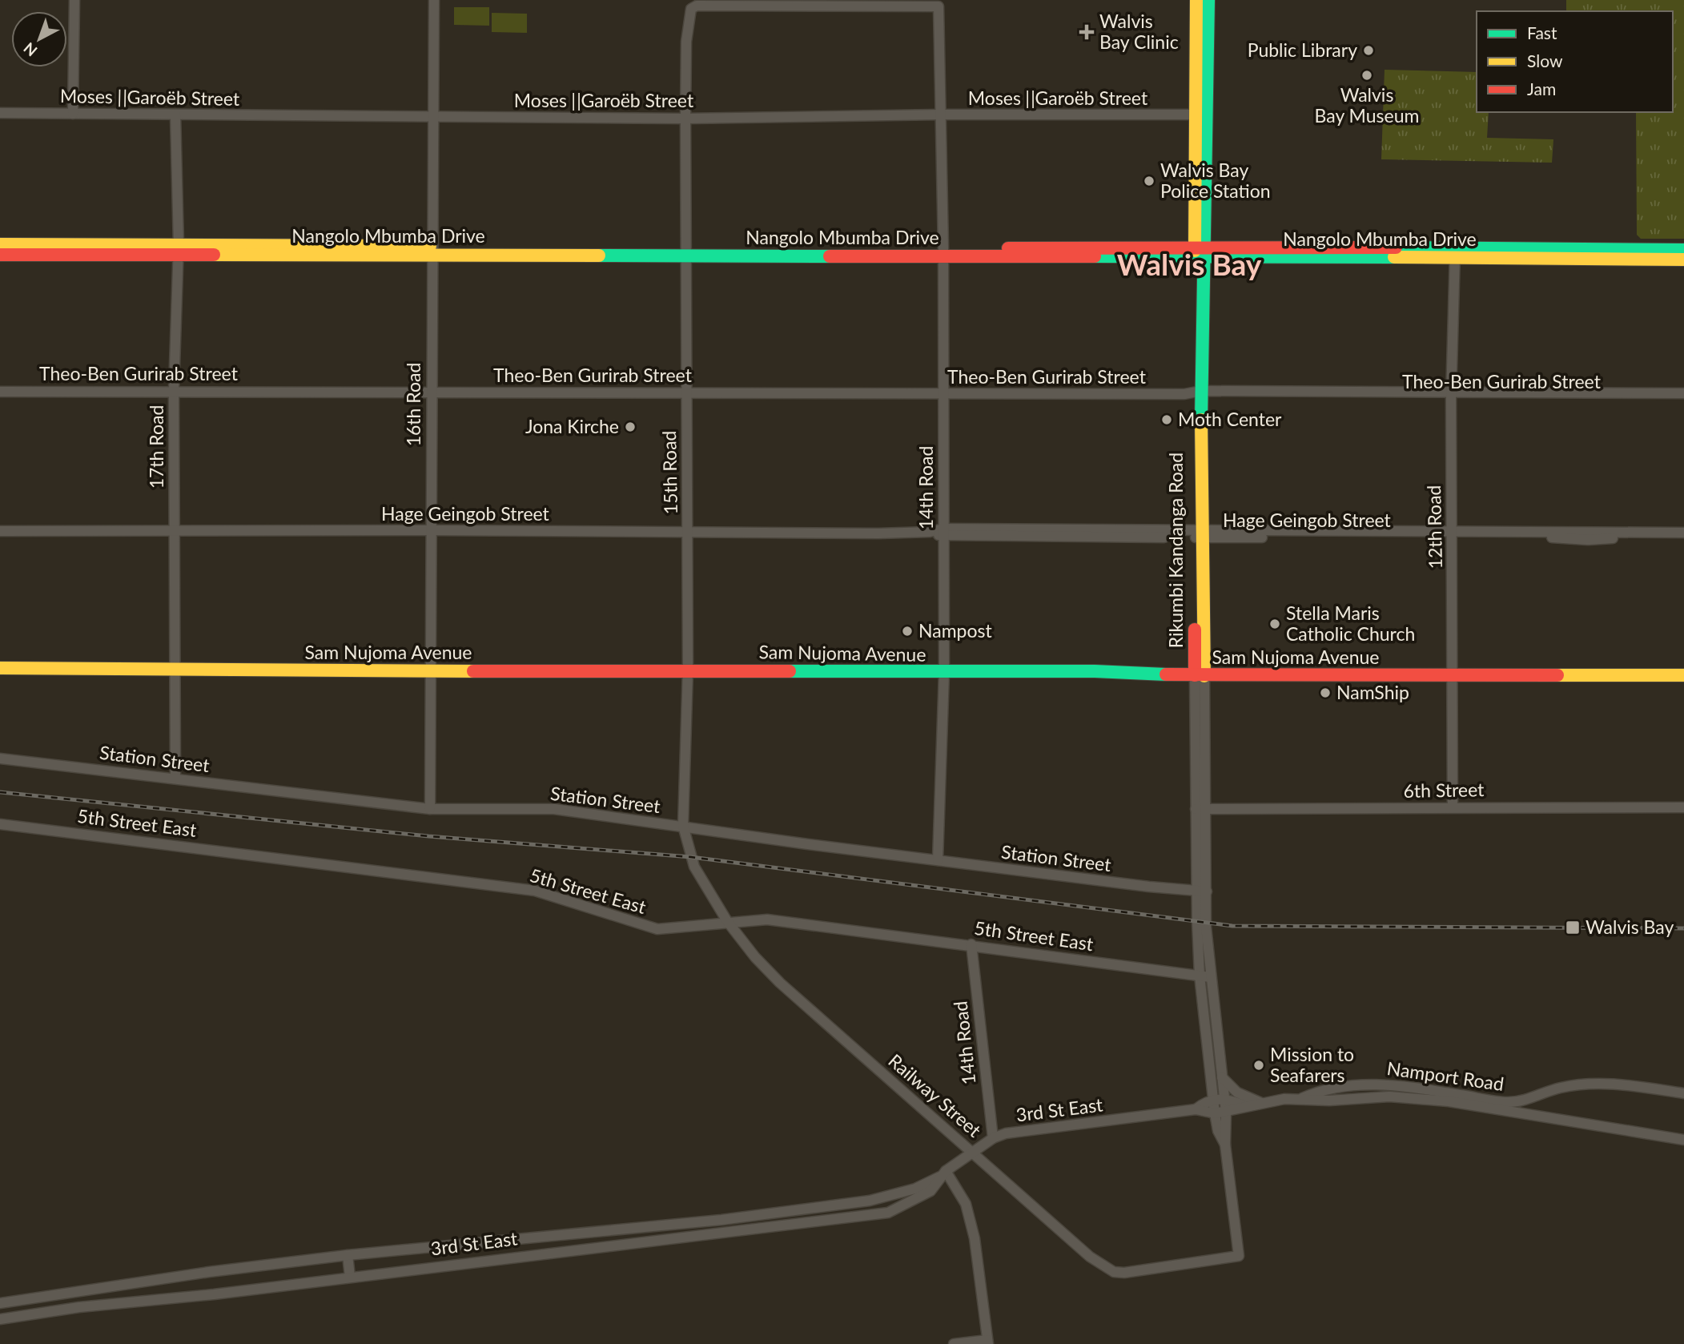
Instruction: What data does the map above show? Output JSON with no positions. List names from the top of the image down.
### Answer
{
  "streets": {
    "main road": ["Nangolo Mbumba Drive", "Rikumbi Kandanga Road", "Sam Nujoma Avenue"],
    "street": [
      "Moses ǁGaroëb Street",
      "Theo-Ben Gurirab Street",
      "16th Road",
      "17th Road",
      "15th Road",
      "14th Road",
      "Hage Geingob Street",
      "12th Road",
      "Station Street",
      "6th Street",
      "5th Street East",
      "Namport Road",
      "Railway Street",
      "3rd St East"
    ]
  },
  "crossings": [
    ["Moses ǁGaroëb Street", "16th Road"],
    ["Moses ǁGaroëb Street", "17th Road"],
    ["Moses ǁGaroëb Street", "15th Road"],
    ["Moses ǁGaroëb Street", "14th Road"],
    ["Moses ǁGaroëb Street", "Rikumbi Kandanga Road"],
    ["Nangolo Mbumba Drive", "16th Road"],
    ["Nangolo Mbumba Drive", "17th Road"],
    ["Nangolo Mbumba Drive", "15th Road"],
    ["Nangolo Mbumba Drive", "14th Road"],
    ["Nangolo Mbumba Drive", "12th Road"],
    ["Nangolo Mbumba Drive", "Rikumbi Kandanga Road"],
    ["Theo-Ben Gurirab Street", "16th Road"],
    ["Theo-Ben Gurirab Street", "17th Road"],
    ["Theo-Ben Gurirab Street", "15th Road"],
    ["Theo-Ben Gurirab Street", "14th Road"],
    ["Theo-Ben Gurirab Street", "12th Road"],
    ["Theo-Ben Gurirab Street", "Rikumbi Kandanga Road"],
    ["16th Road", "Hage Geingob Street"],
    ["16th Road", "Sam Nujoma Avenue"],
    ["16th Road", "Station Street"],
    ["17th Road", "Hage Geingob Street"],
    ["17th Road", "Sam Nujoma Avenue"],
    ["17th Road", "Station Street"],
    ["15th Road", "14th Road"],
    ["15th Road", "Hage Geingob Street"],
    ["15th Road", "Sam Nujoma Avenue"],
    ["15th Road", "Station Street"],
    ["15th Road", "Railway Street"],
    ["14th Road", "Hage Geingob Street"],
    ["14th Road", "Sam Nujoma Avenue"],
    ["14th Road", "Station Street"],
    ["14th Road", "5th Street East"],
    ["14th Road", "3rd St East"],
    ["Hage Geingob Street", "12th Road"],
    ["Hage Geingob Street", "Rikumbi Kandanga Road"],
    ["12th Road", "Sam Nujoma Avenue"],
    ["12th Road", "6th Street"],
    ["Rikumbi Kandanga Road", "Sam Nujoma Avenue"],
    ["Rikumbi Kandanga Road", "Station Street"],
    ["Rikumbi Kandanga Road", "6th Street"],
    ["Rikumbi Kandanga Road", "5th Street East"],
    ["Rikumbi Kandanga Road", "Namport Road"],
    ["Rikumbi Kandanga Road", "3rd St East"],
    ["Station Street", "Railway Street"],
    ["5th Street East", "Railway Street"],
    ["Namport Road", "3rd St East"],
    ["Railway Street", "3rd St East"]
  ],
  "districts": ["Walvis Bay"],
  "places": {
    "health": ["Walvis Bay Clinic"],
    "other": [
      "Public Library",
      "Walvis Bay Museum",
      "Walvis Bay Police Station",
      "Moth Center",
      "Jona Kirche",
      "Stella Maris Catholic Church",
      "Nampost",
      "NamShip",
      "Mission to Seafarers"
    ],
    "transit": ["Walvis Bay"]
  },
  "legend": ["Fast", "Slow", "Jam"],
  "north": "bottom left"
}
